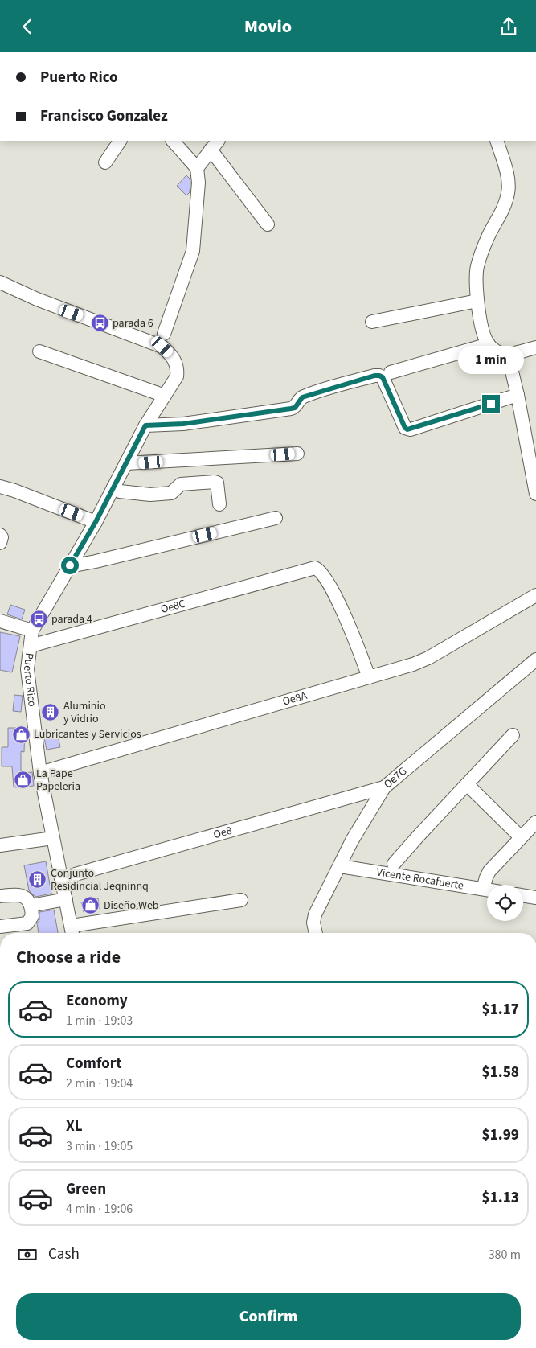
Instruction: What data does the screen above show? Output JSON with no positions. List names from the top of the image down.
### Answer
{
  "streets": {
    "street": [
      "Oe8C",
      "Puerto Rico",
      "Oe8A",
      "Oe7G",
      "Oe8",
      "Vicente Rocafuerte"
    ]
  },
  "crossings": [
    ["Oe8C", "Puerto Rico"],
    ["Oe8C", "Oe8A"],
    ["Puerto Rico", "Oe8A"],
    ["Puerto Rico", "Oe8"],
    ["Oe7G", "Oe8"],
    ["Oe7G", "Vicente Rocafuerte"]
  ],
  "places": {
    "bus stop": ["parada 6", "parada 4"],
    "building": ["Aluminio y Vidrio", "Conjunto Residincial Jeqninnq"],
    "shop": ["Lubricantes y Servicios", "La Pape Papeleria", "Diseño Web"]
  },
  "page": {
    "header": "Movio",
    "banner": ["Puerto Rico", "Francisco Gonzalez"],
    "bubble": "1 min",
    "heading": "Choose a ride",
    "list": [
      {
        "name": "Economy",
        "note": "1 min · 19:03",
        "value": "$1.17"
      },
      {
        "name": "Comfort",
        "note": "2 min · 19:04",
        "value": "$1.58"
      },
      {
        "name": "XL",
        "note": "3 min · 19:05",
        "value": "$1.99"
      },
      {
        "name": "Green",
        "note": "4 min · 19:06",
        "value": "$1.13"
      }
    ],
    "pay": ["Cash", "380 m"],
    "buttons": "Confirm"
  }
}
